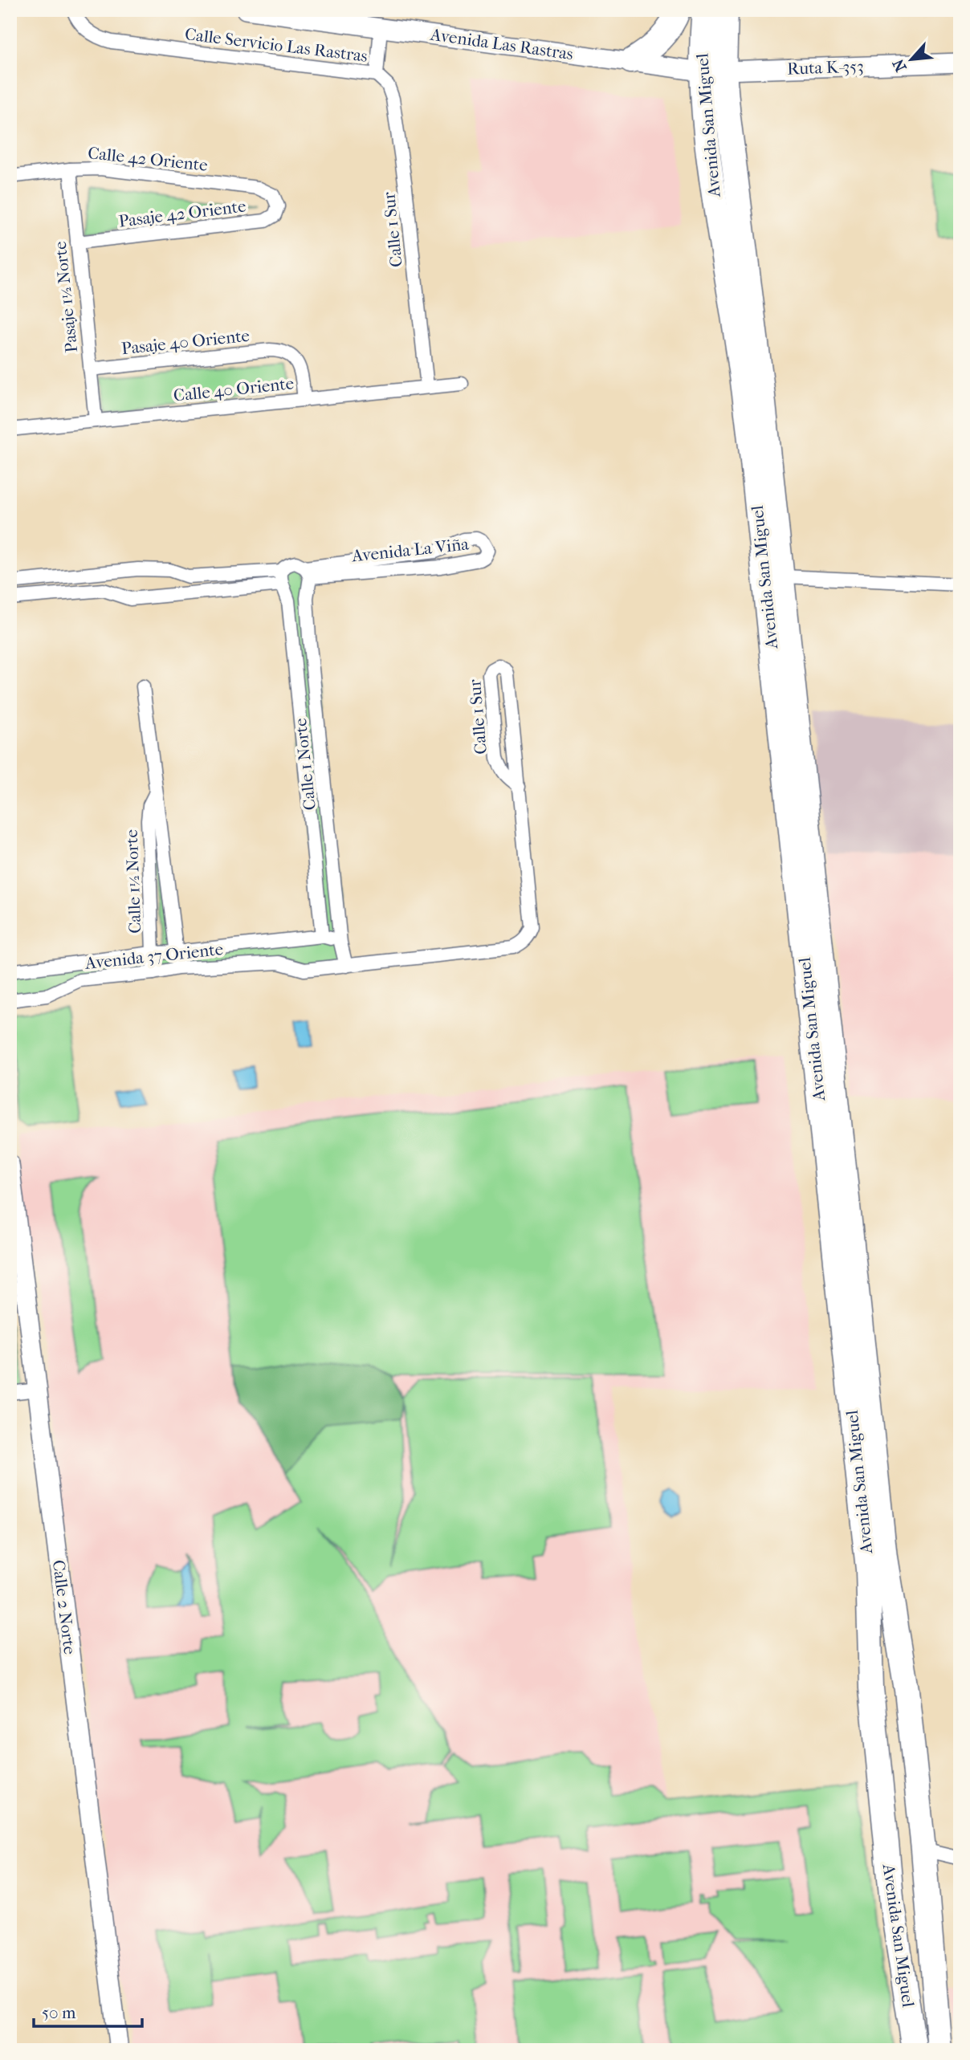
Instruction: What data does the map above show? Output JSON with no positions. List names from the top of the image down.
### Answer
{
  "streets": {
    "highway": ["Avenida San Miguel"],
    "main road": ["Avenida Las Rastras", "Ruta K-353", "Calle 2 Norte"],
    "street": [
      "Calle Servicio Las Rastras",
      "Calle 42 Oriente",
      "Pasaje 42 Oriente",
      "Calle 1 Sur",
      "Pasaje 1½ Norte",
      "Pasaje 40 Oriente",
      "Calle 40 Oriente",
      "Avenida La Viña",
      "Calle 1 Norte",
      "Calle 1½ Norte",
      "Avenida 37 Oriente"
    ]
  },
  "crossings": [
    ["Avenida Las Rastras", "Calle Servicio Las Rastras"],
    ["Avenida Las Rastras", "Ruta K-353"],
    ["Avenida Las Rastras", "Avenida San Miguel"],
    ["Calle Servicio Las Rastras", "Calle 1 Sur"],
    ["Ruta K-353", "Avenida San Miguel"],
    ["Calle 42 Oriente", "Pasaje 42 Oriente"],
    ["Calle 42 Oriente", "Pasaje 1½ Norte"],
    ["Pasaje 42 Oriente", "Pasaje 1½ Norte"],
    ["Calle 1 Sur", "Calle 40 Oriente"],
    ["Calle 1 Sur", "Avenida 37 Oriente"],
    ["Pasaje 1½ Norte", "Pasaje 40 Oriente"],
    ["Pasaje 1½ Norte", "Calle 40 Oriente"],
    ["Pasaje 40 Oriente", "Calle 40 Oriente"],
    ["Avenida La Viña", "Calle 1 Norte"],
    ["Calle 1 Norte", "Avenida 37 Oriente"],
    ["Calle 1½ Norte", "Avenida 37 Oriente"]
  ],
  "scale_bar": "50 m",
  "north": "bottom left"
}
